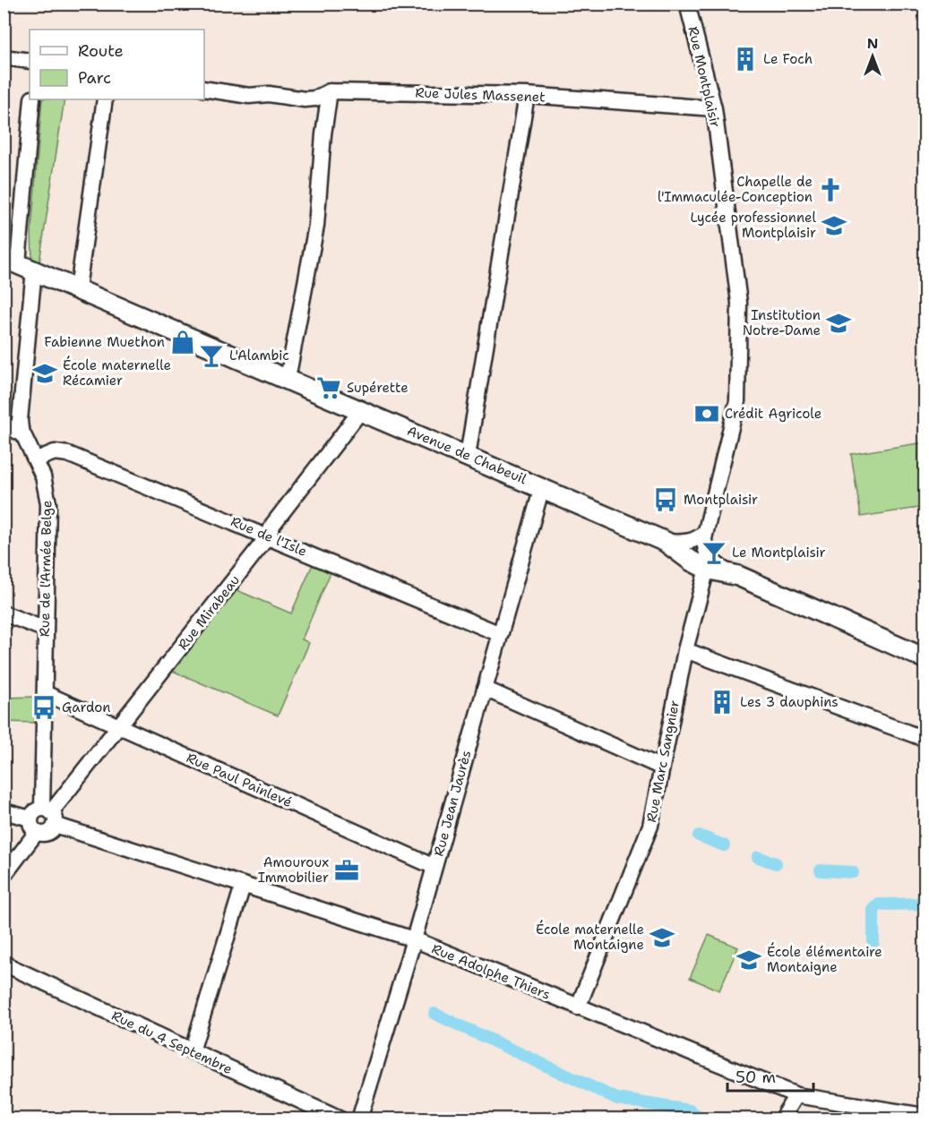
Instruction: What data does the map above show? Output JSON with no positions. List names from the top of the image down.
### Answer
{
  "streets": {
    "main road": ["Avenue de Chabeuil"],
    "street": [
      "Rue Montplaisir",
      "Rue Jules Massenet",
      "Rue de l'Isle",
      "Rue de l'Armée Belge",
      "Rue Mirabeau",
      "Rue Marc Sangnier",
      "Rue Paul Painlevé",
      "Rue Jean Jaurès",
      "Rue Adolphe Thiers",
      "Rue du 4 Septembre"
    ]
  },
  "crossings": [
    ["Rue Montplaisir", "Rue Jules Massenet"],
    ["Rue Montplaisir", "Avenue de Chabeuil"],
    ["Avenue de Chabeuil", "Rue de l'Armée Belge"],
    ["Avenue de Chabeuil", "Rue Mirabeau"],
    ["Avenue de Chabeuil", "Rue Marc Sangnier"],
    ["Avenue de Chabeuil", "Rue Jean Jaurès"],
    ["Rue de l'Isle", "Rue de l'Armée Belge"],
    ["Rue de l'Isle", "Rue Mirabeau"],
    ["Rue de l'Isle", "Rue Jean Jaurès"],
    ["Rue de l'Armée Belge", "Rue Mirabeau"],
    ["Rue de l'Armée Belge", "Rue Paul Painlevé"],
    ["Rue de l'Armée Belge", "Rue Adolphe Thiers"],
    ["Rue Mirabeau", "Rue Paul Painlevé"],
    ["Rue Mirabeau", "Rue Adolphe Thiers"],
    ["Rue Marc Sangnier", "Rue Adolphe Thiers"],
    ["Rue Paul Painlevé", "Rue Jean Jaurès"],
    ["Rue Jean Jaurès", "Rue Adolphe Thiers"]
  ],
  "places": {
    "building": ["Le Foch", "Les 3 dauphins"],
    "church": ["Chapelle de l'Immaculée-Conception"],
    "school or university": [
      "Lycée professionnel Montplaisir",
      "Institution Notre-Dame",
      "École maternelle Récamier",
      "École maternelle Montaigne",
      "École élémentaire Montaigne"
    ],
    "shop": ["Fabienne Muethon"],
    "bar": ["L'Alambic", "Le Montplaisir"],
    "supermarket": ["Supérette"],
    "bank": ["Crédit Agricole"],
    "bus stop": ["Montplaisir", "Gardon"],
    "office": ["Amouroux Immobilier"]
  },
  "legend": ["Route", "Parc"],
  "scale_bar": "50 m",
  "north": "top"
}
